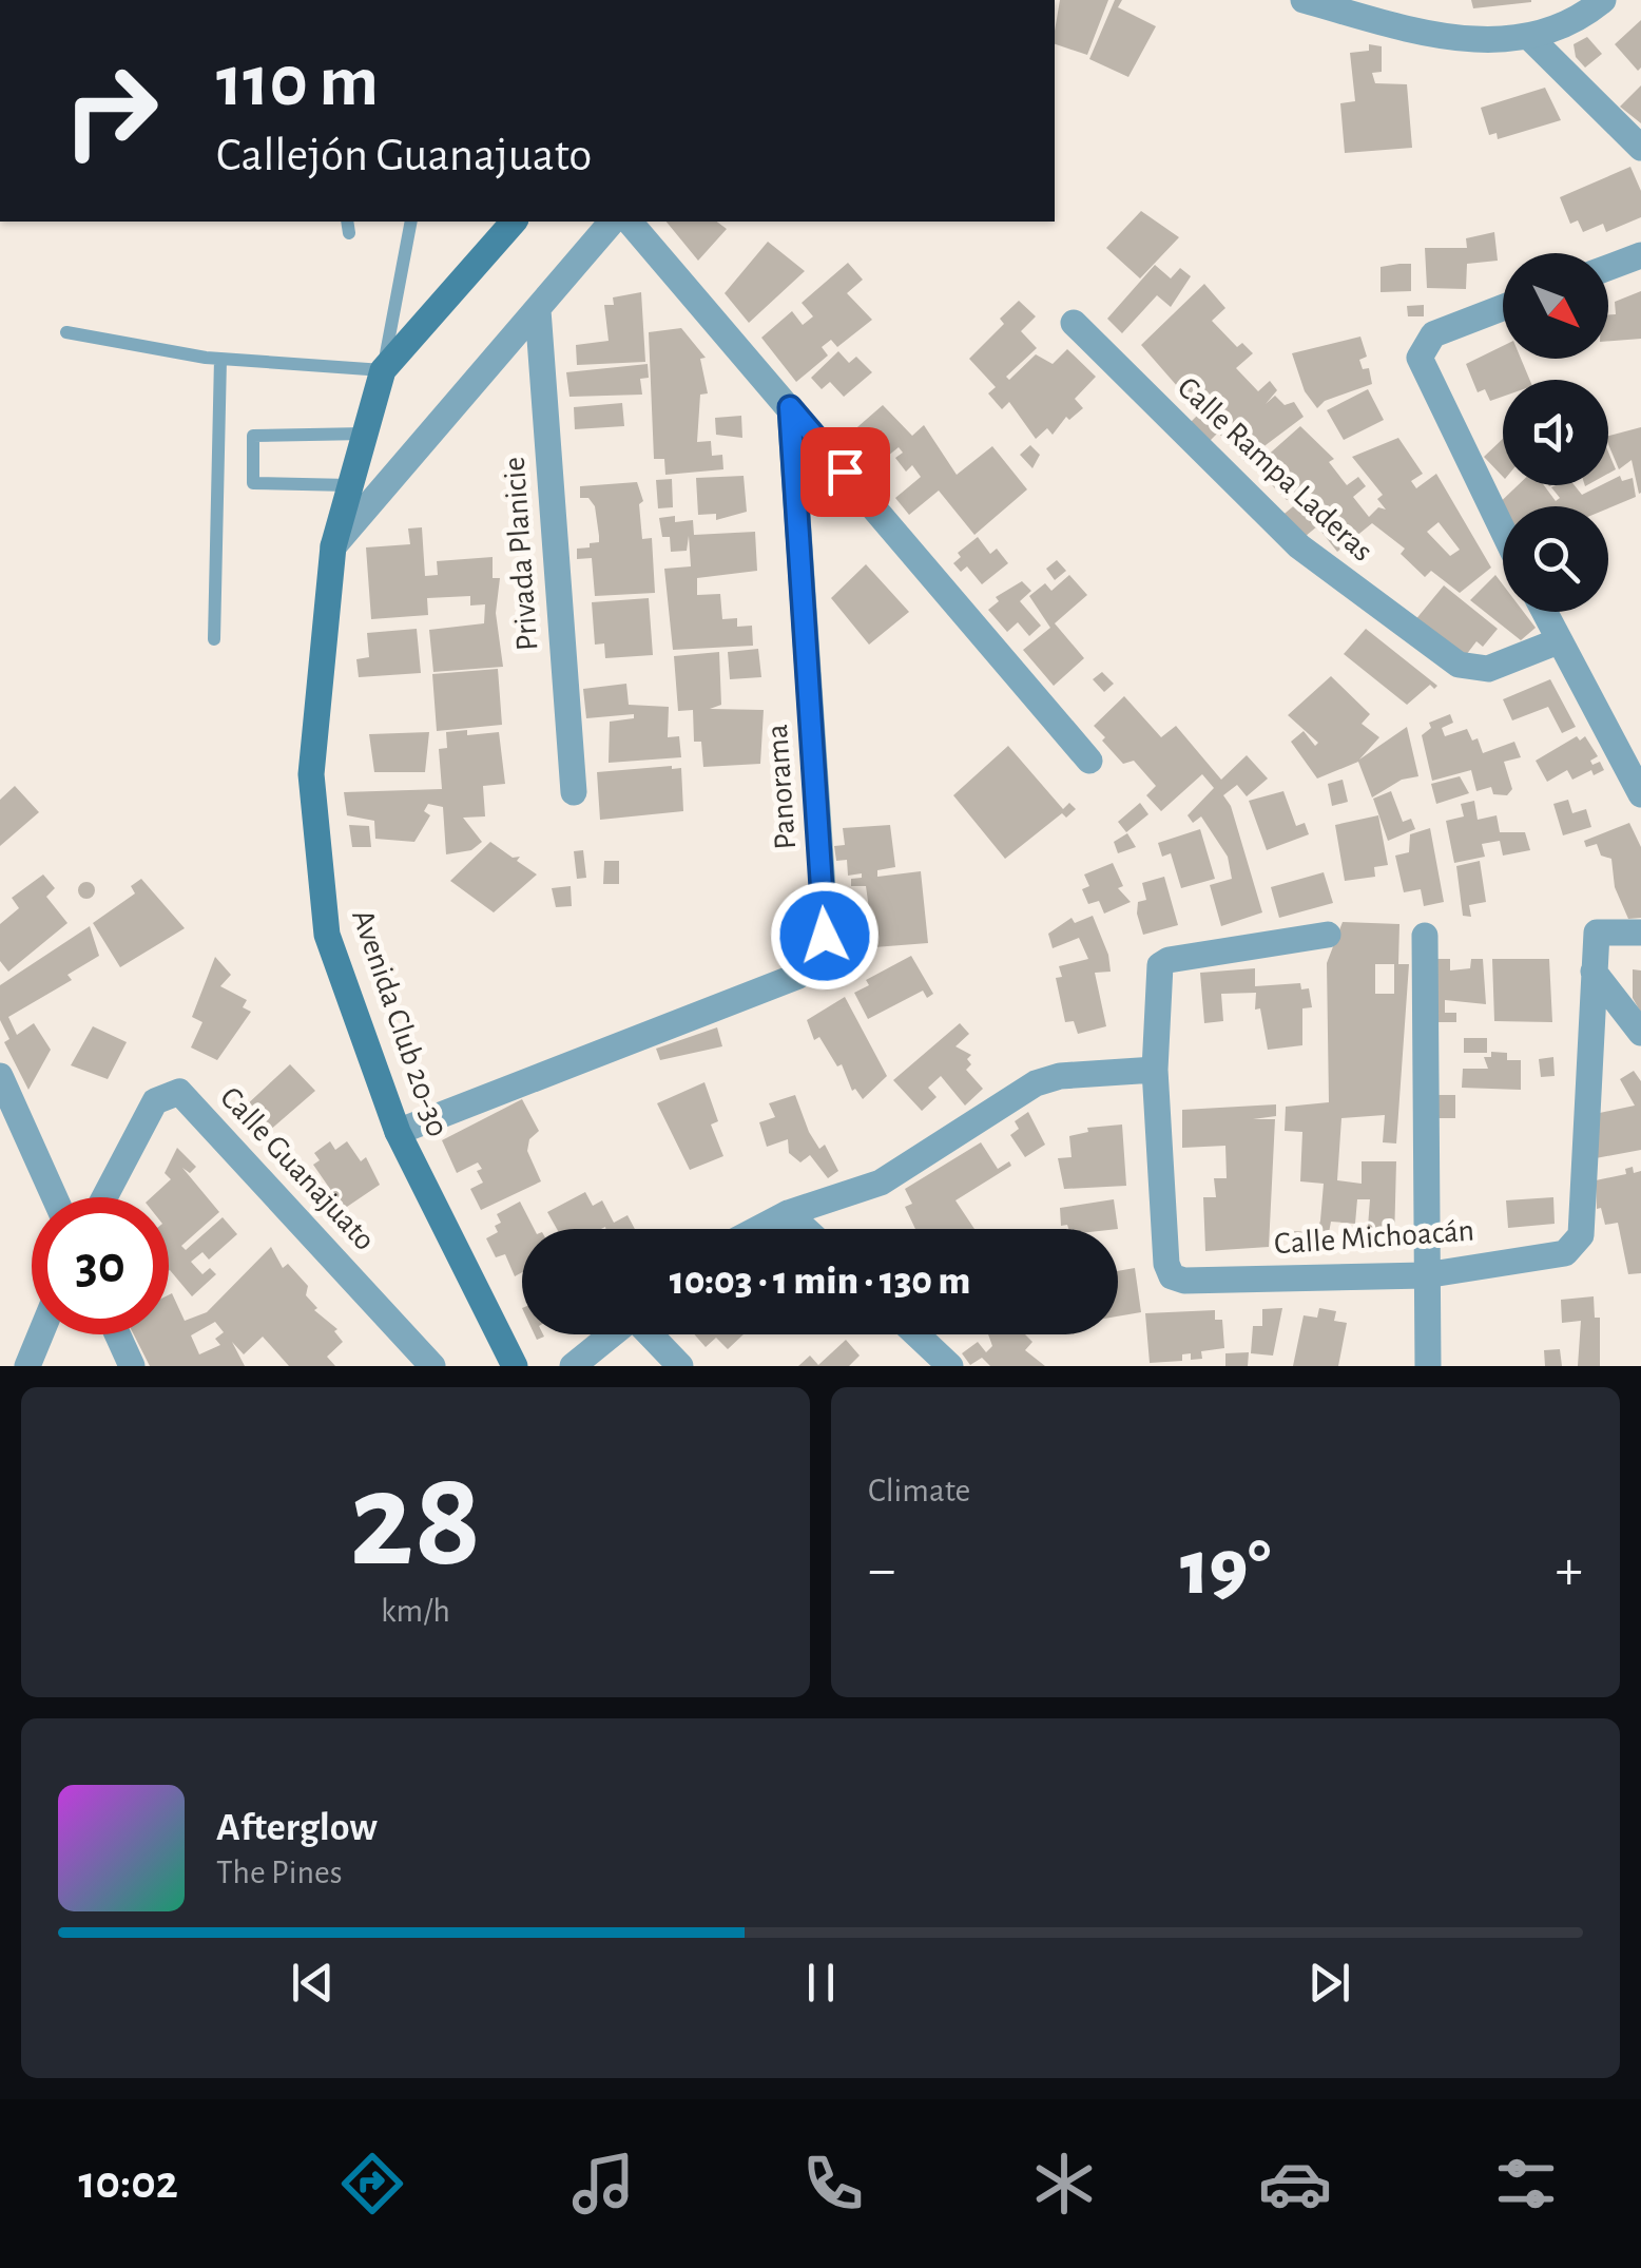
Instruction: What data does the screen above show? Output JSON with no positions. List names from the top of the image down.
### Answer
{
  "streets": {
    "main road": ["Avenida Club 20-30"],
    "street": [
      "Calle Rampa Laderas",
      "Privada Planicie",
      "Panorama",
      "Calle Guanajuato",
      "Calle Michoacán"
    ]
  },
  "crossings": [
    ["Panorama", "Avenida Club 20-30"]
  ],
  "north": "bottom right",
  "page": {
    "turn": ["110 m", "Callejón Guanajuato"],
    "limit": "30",
    "trip": "10:03 · 1 min · 130 m",
    "tile": [
      ["28", "km/h"],
      "Climate"
    ],
    "heat": ["−", "19°", "+"],
    "song": ["Afterglow", "The Pines"],
    "tabs": "10:02"
  }
}
